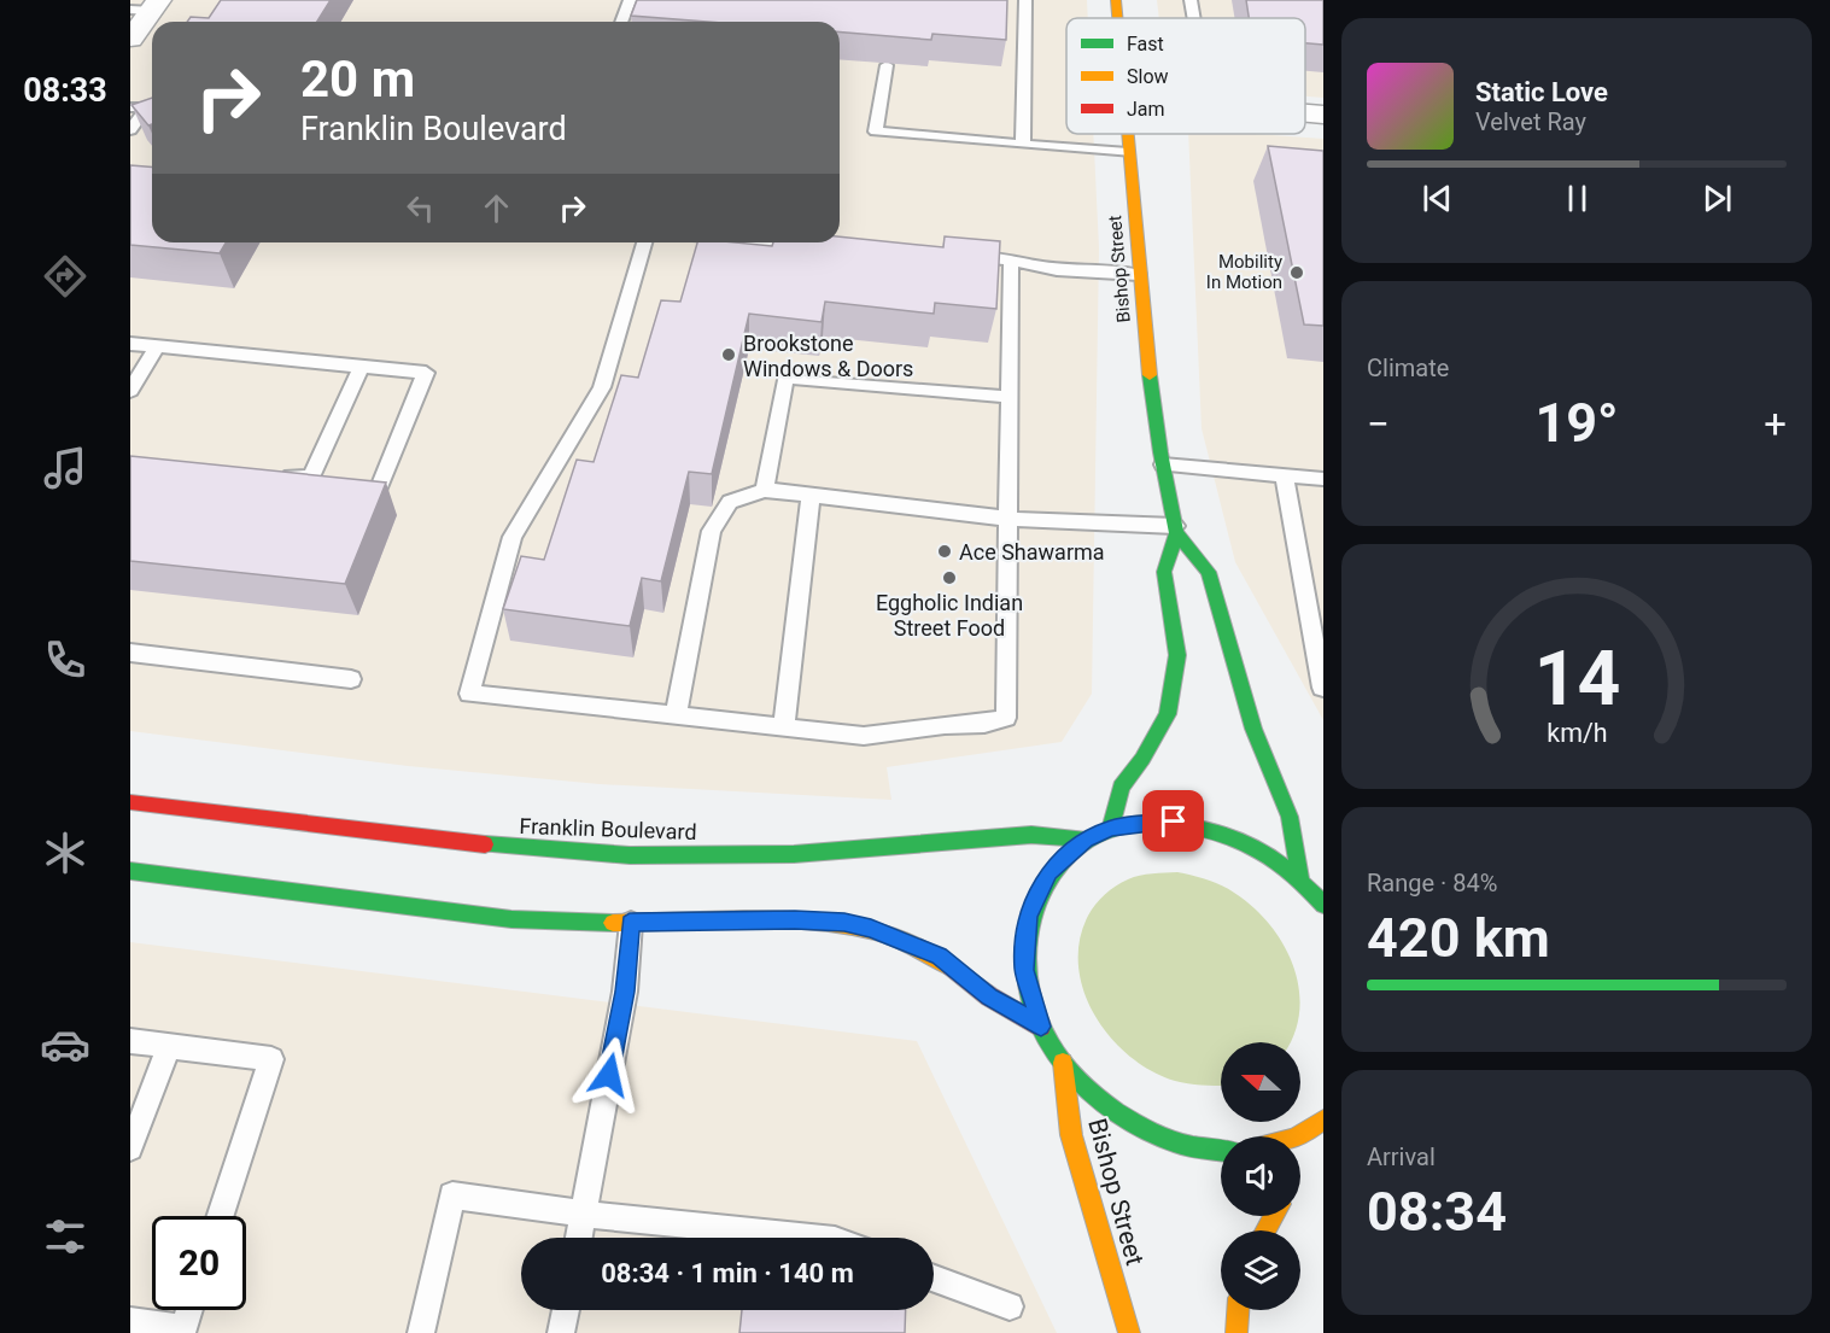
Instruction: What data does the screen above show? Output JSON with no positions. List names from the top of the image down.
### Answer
{
  "streets": {
    "main road": ["Bishop Street", "Franklin Boulevard"]
  },
  "places": [
    "Mobility In Motion",
    "Brookstone Windows & Doors",
    "Ace Shawarma",
    "Eggholic Indian Street Food"
  ],
  "legend": ["Fast", "Slow", "Jam"],
  "north": "left",
  "page": {
    "tabs": "08:33",
    "turn": ["20 m", "Franklin Boulevard"],
    "song": ["Static Love", "Velvet Ray"],
    "tile": [
      "Climate",
      ["Range · 84%", "420 km"],
      ["Arrival", "08:34"]
    ],
    "heat": ["−", "19°", "+"],
    "limit": "20",
    "trip": "08:34 · 1 min · 140 m",
    "gauge": ["14", "km/h"]
  }
}
